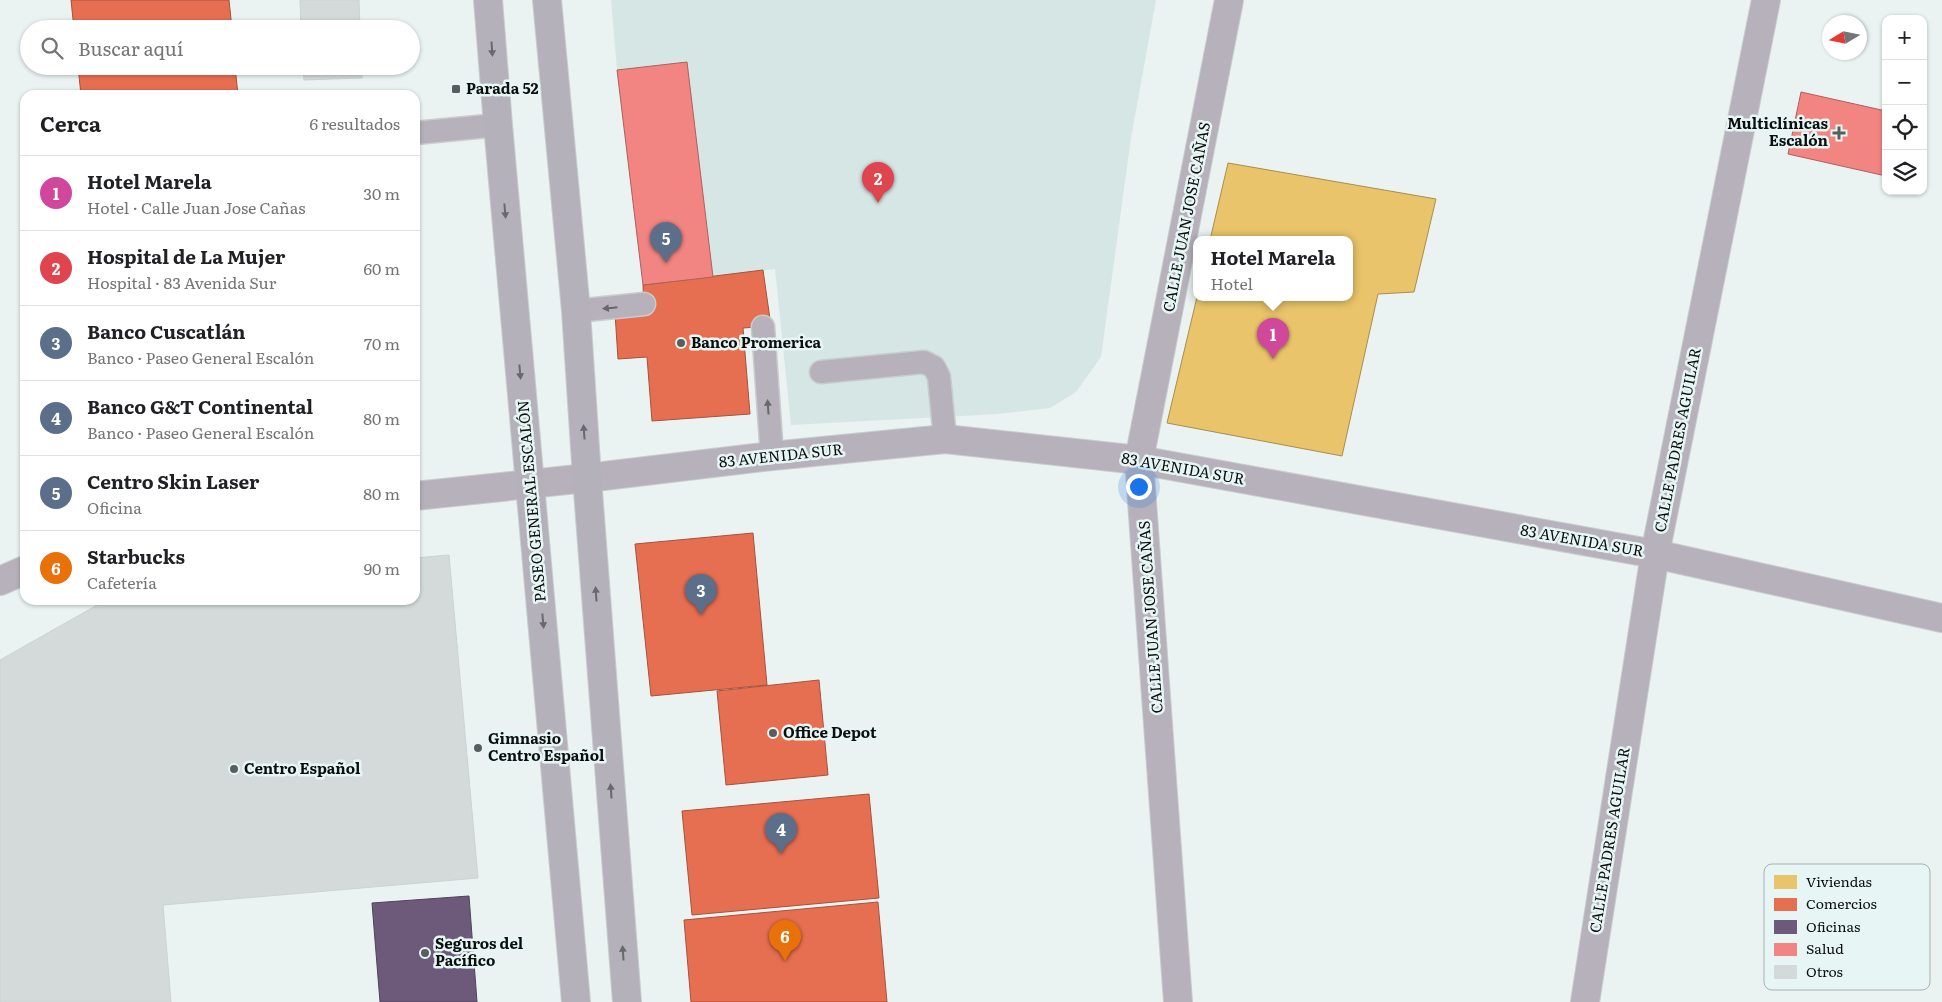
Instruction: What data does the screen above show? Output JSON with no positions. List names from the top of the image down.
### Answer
{
  "streets": {
    "main road": ["PASEO GENERAL ESCALÓN"],
    "street": ["CALLE JUAN JOSE CAÑAS", "CALLE PADRES AGUILAR", "83 AVENIDA SUR"]
  },
  "crossings": [
    ["CALLE JUAN JOSE CAÑAS", "83 AVENIDA SUR"],
    ["CALLE PADRES AGUILAR", "83 AVENIDA SUR"],
    ["83 AVENIDA SUR", "PASEO GENERAL ESCALÓN"]
  ],
  "places": {
    "transit": ["Parada 52"],
    "health": ["Multiclínicas Escalón"],
    "other": [
      "Banco Promerica",
      "Office Depot",
      "Gimnasio Centro Español",
      "Centro Español",
      "Seguros del Pacífico"
    ]
  },
  "legend": [
    "Viviendas",
    "Comercios",
    "Oficinas",
    "Salud",
    "Otros"
  ],
  "north": "left",
  "page": {
    "map_buttons": ["+", "−"],
    "search": "Buscar aquí",
    "heading": ["Cerca", "6 resultados"],
    "list": [
      {
        "mark": "1",
        "name": "Hotel Marela",
        "note": "Hotel · Calle Juan Jose Cañas",
        "value": "30 m"
      },
      {
        "mark": "2",
        "name": "Hospital de La Mujer",
        "note": "Hospital · 83 Avenida Sur",
        "value": "60 m"
      },
      {
        "mark": "3",
        "name": "Banco Cuscatlán",
        "note": "Banco · Paseo General Escalón",
        "value": "70 m"
      },
      {
        "mark": "4",
        "name": "Banco G&T Continental",
        "note": "Banco · Paseo General Escalón",
        "value": "80 m"
      },
      {
        "mark": "5",
        "name": "Centro Skin Laser",
        "note": "Oficina",
        "value": "80 m"
      },
      {
        "mark": "6",
        "name": "Starbucks",
        "note": "Cafetería",
        "value": "90 m"
      }
    ],
    "pins": [
      "2",
      "5",
      "1",
      "3",
      "4",
      "6"
    ],
    "popup": ["Hotel Marela", "Hotel"]
  }
}
